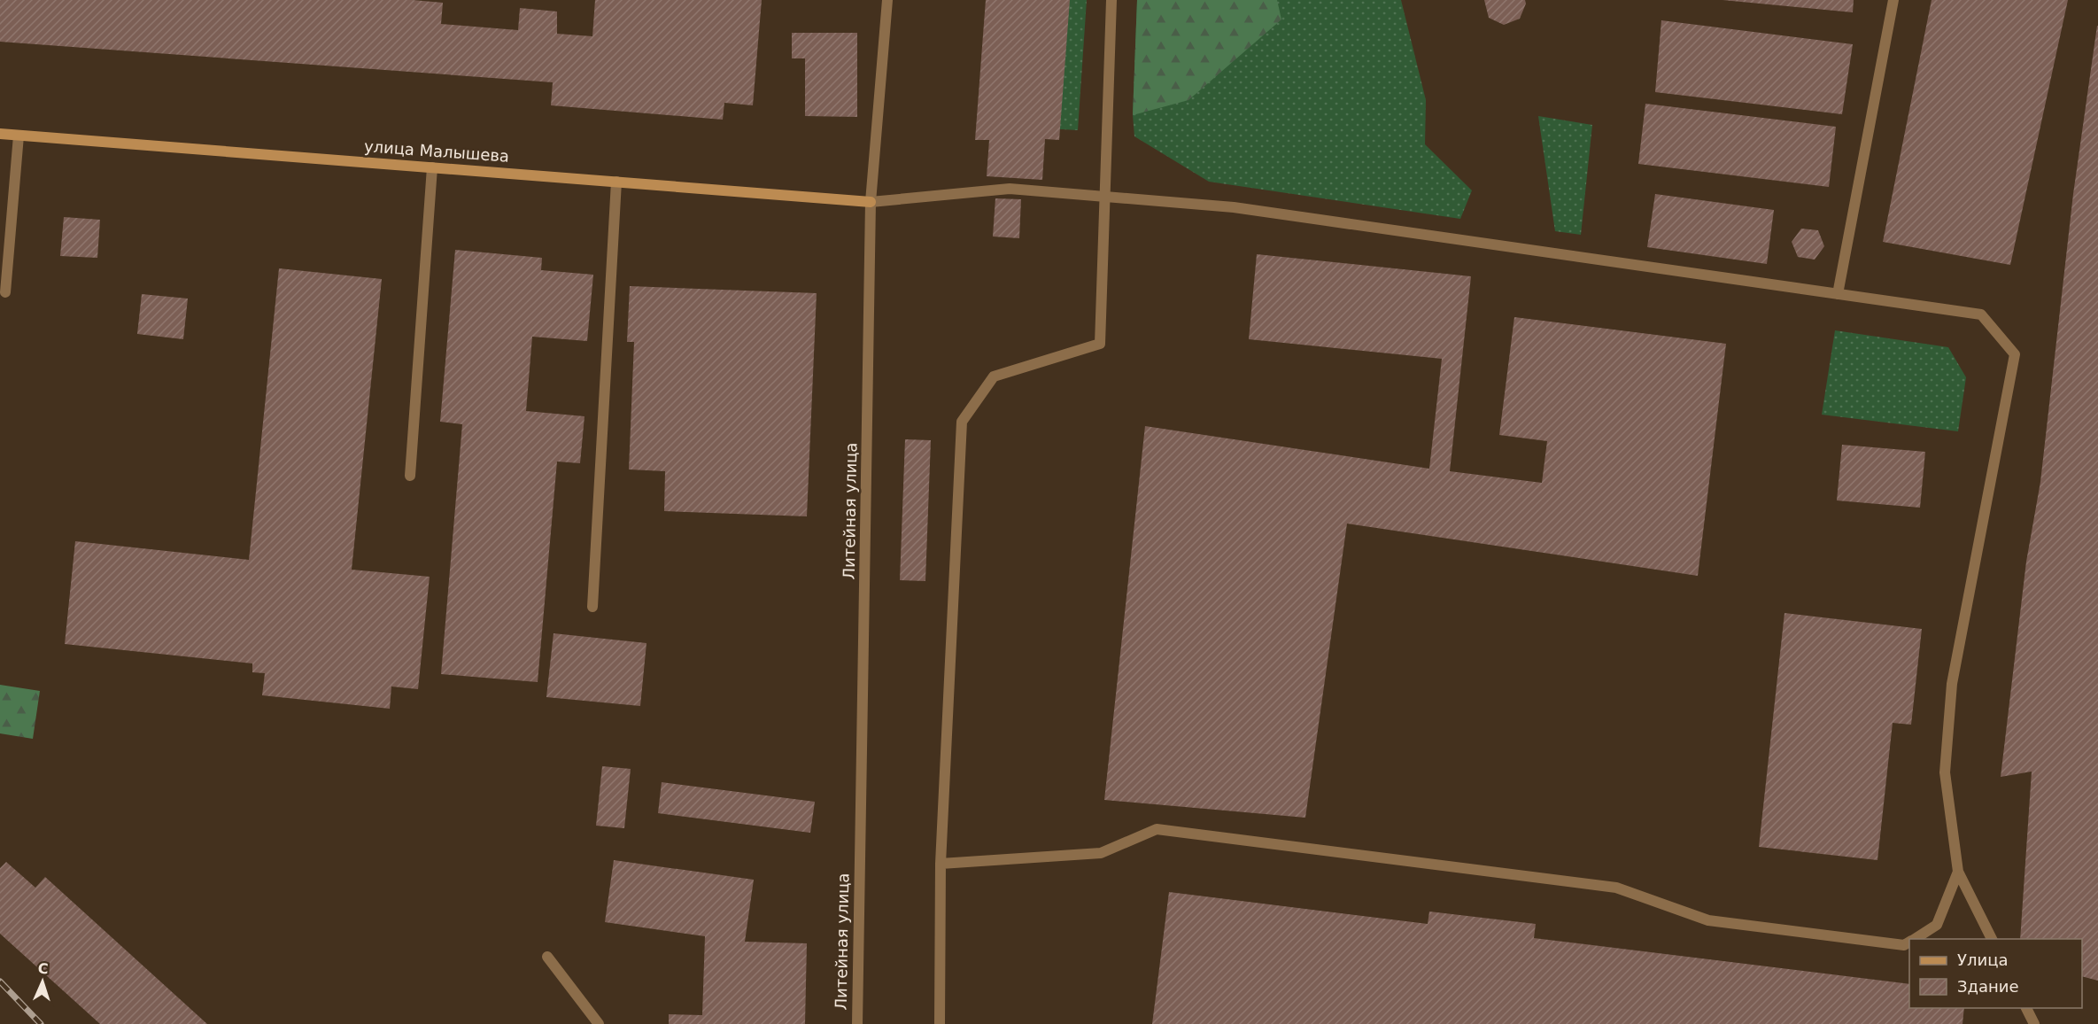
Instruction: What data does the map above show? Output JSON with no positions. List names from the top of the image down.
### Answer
{
  "streets": {
    "street": ["улица Малышева", "Литейная улица"]
  },
  "crossings": [
    ["улица Малышева", "Литейная улица"]
  ],
  "legend": ["Улица", "Здание"],
  "north": "top"
}
